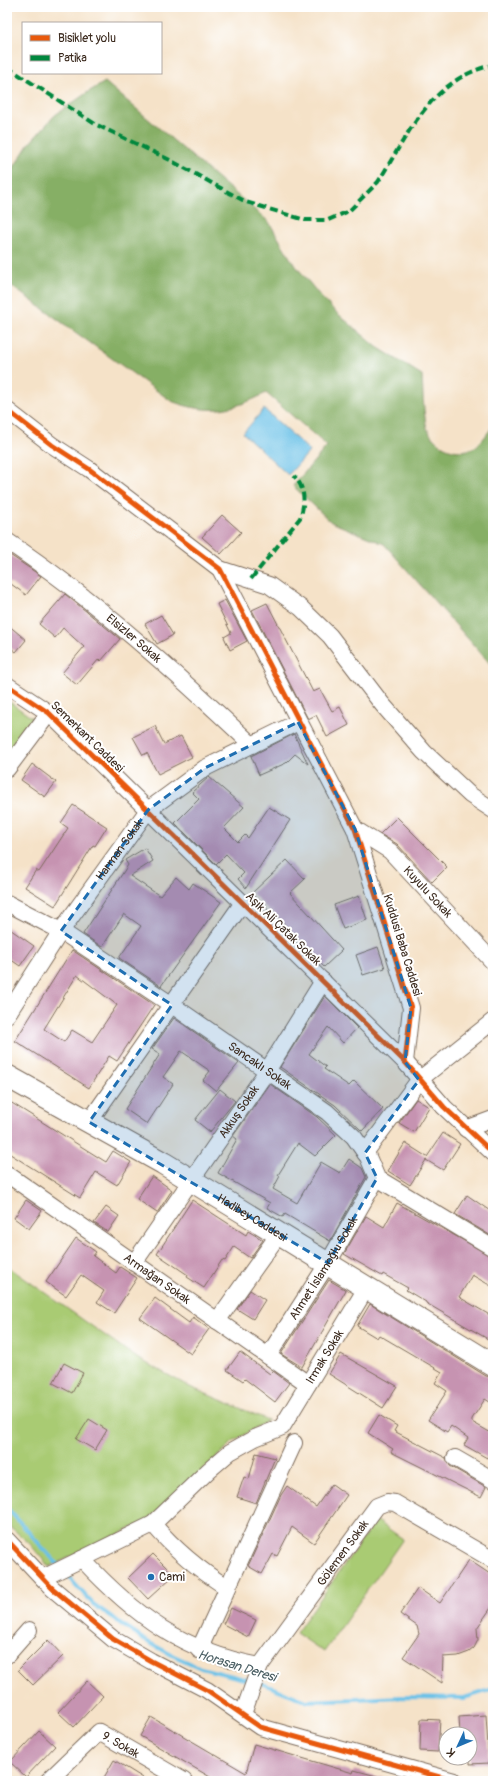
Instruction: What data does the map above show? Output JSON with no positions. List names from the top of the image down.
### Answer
{
  "streets": {
    "main road": ["Hadibey Caddesi"],
    "street": [
      "Elsizler Sokak",
      "Semerkant Caddesi",
      "Harman Sokak",
      "Kuyulu Sokak",
      "Aşık Ali Çatak Sokak",
      "Kuddusi Baba Caddesi",
      "Sancaklı Sokak",
      "Akkuş Sokak",
      "Ahmet İslamoğlu Sokak",
      "Armağan Sokak",
      "Irmak Sokak",
      "Gölemen Sokak",
      "9. Sokak"
    ]
  },
  "crossings": [
    ["Elsizler Sokak", "Harman Sokak"],
    ["Semerkant Caddesi", "Harman Sokak"],
    ["Semerkant Caddesi", "Aşık Ali Çatak Sokak"],
    ["Harman Sokak", "Aşık Ali Çatak Sokak"],
    ["Harman Sokak", "Kuddusi Baba Caddesi"],
    ["Harman Sokak", "Sancaklı Sokak"],
    ["Kuyulu Sokak", "Kuddusi Baba Caddesi"],
    ["Aşık Ali Çatak Sokak", "Kuddusi Baba Caddesi"],
    ["Aşık Ali Çatak Sokak", "Akkuş Sokak"],
    ["Sancaklı Sokak", "Akkuş Sokak"],
    ["Sancaklı Sokak", "Ahmet İslamoğlu Sokak"],
    ["Akkuş Sokak", "Hadibey Caddesi"],
    ["Akkuş Sokak", "Armağan Sokak"],
    ["Hadibey Caddesi", "Ahmet İslamoğlu Sokak"],
    ["Hadibey Caddesi", "Irmak Sokak"],
    ["Ahmet İslamoğlu Sokak", "Armağan Sokak"],
    ["Armağan Sokak", "Irmak Sokak"]
  ],
  "water": ["Horasan Deresi"],
  "places": ["Cami"],
  "legend": ["Bisiklet yolu", "Patika"],
  "north": "bottom left"
}
